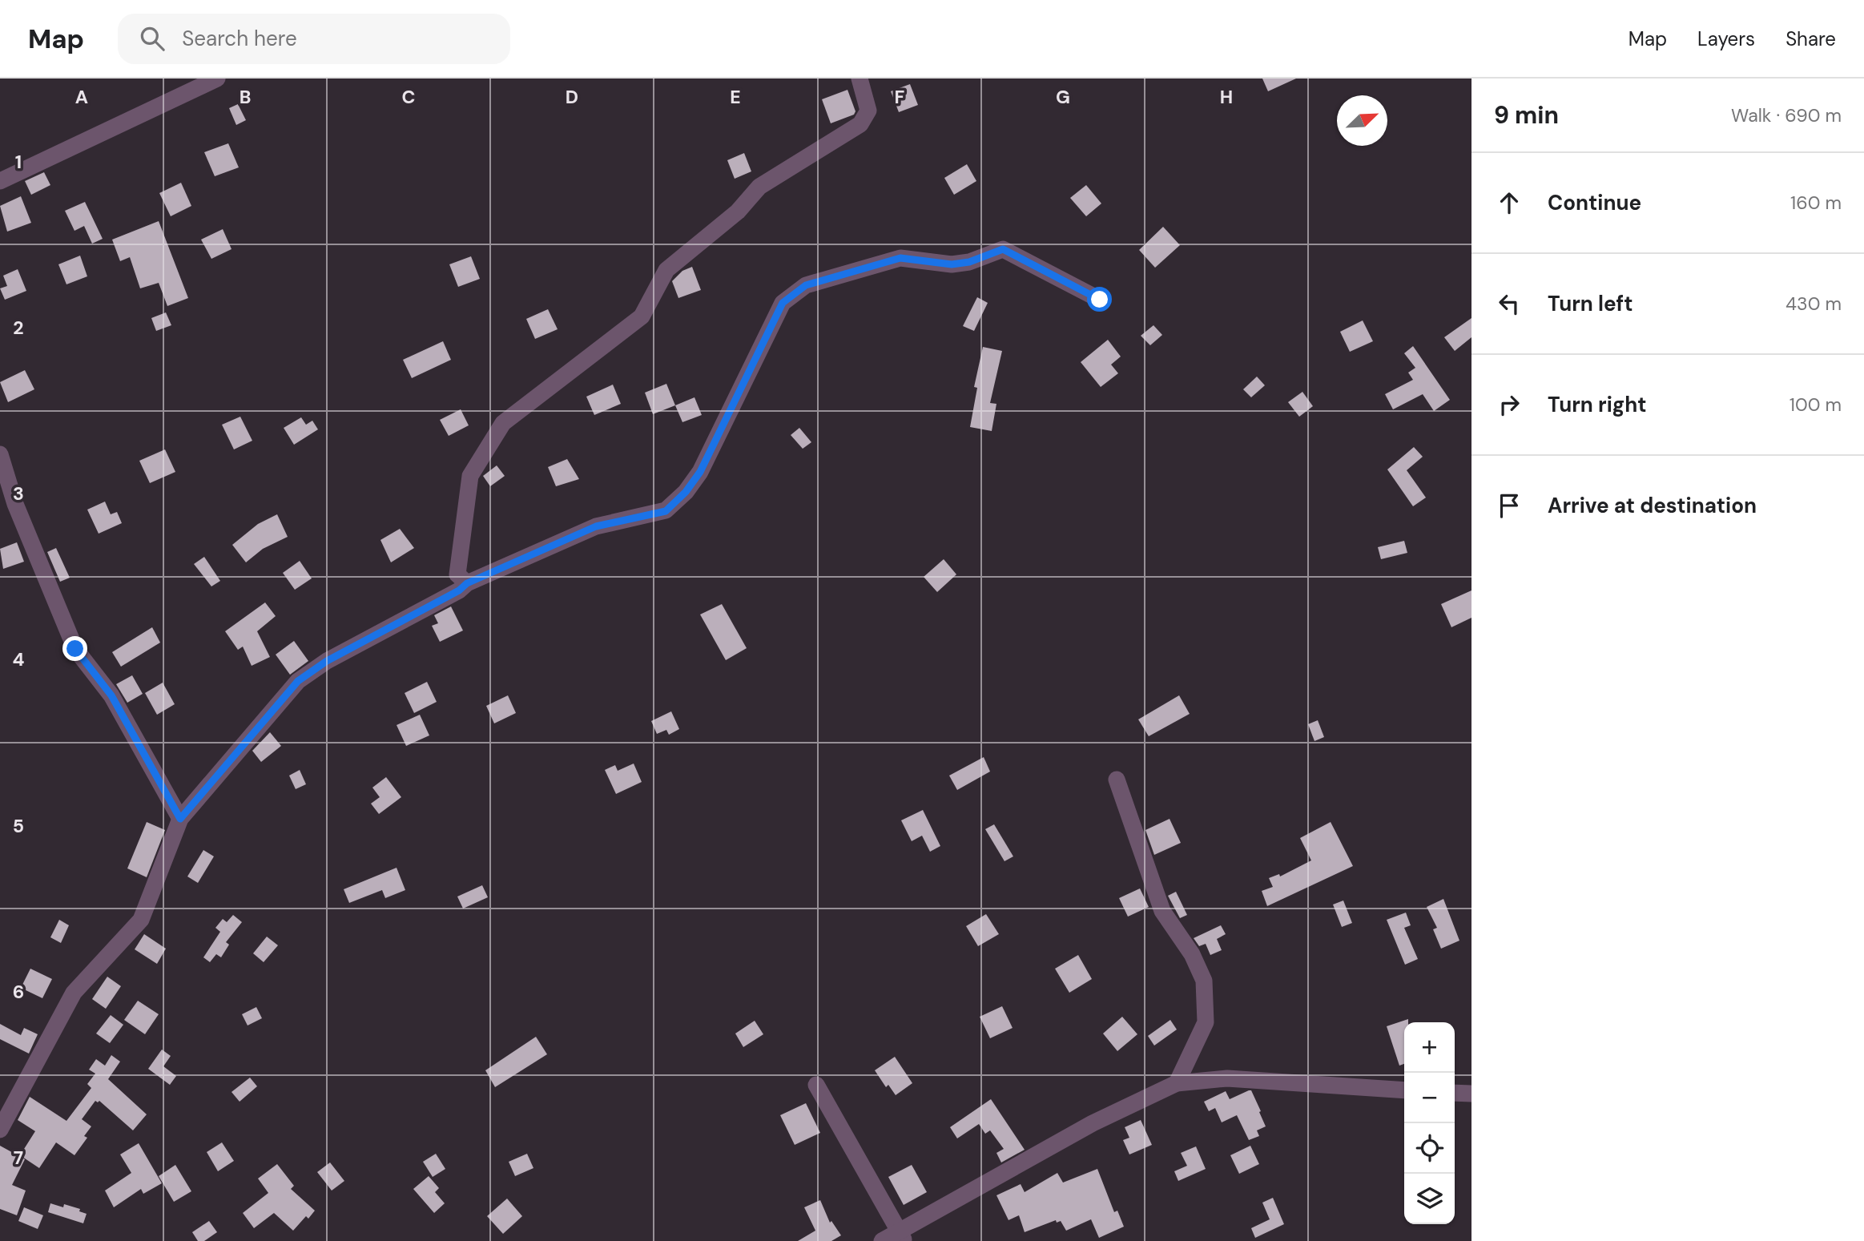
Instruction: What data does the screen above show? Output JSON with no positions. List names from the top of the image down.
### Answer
{
  "north": "top right",
  "page": {
    "header": "Map",
    "search": "Search here",
    "nav": ["Map", "Layers", "Share"],
    "heading": ["9 min", "Walk · 690 m"],
    "list": [
      ["Continue", "160 m"],
      ["Turn left", "430 m"],
      ["Turn right", "100 m"],
      "Arrive at destination"
    ],
    "map_buttons": ["+", "−"]
  },
  "grid": {
    "columns": [
      "A",
      "B",
      "C",
      "D",
      "E",
      "F",
      "G",
      "H"
    ],
    "rows": [
      "1",
      "2",
      "3",
      "4",
      "5",
      "6",
      "7"
    ]
  }
}
